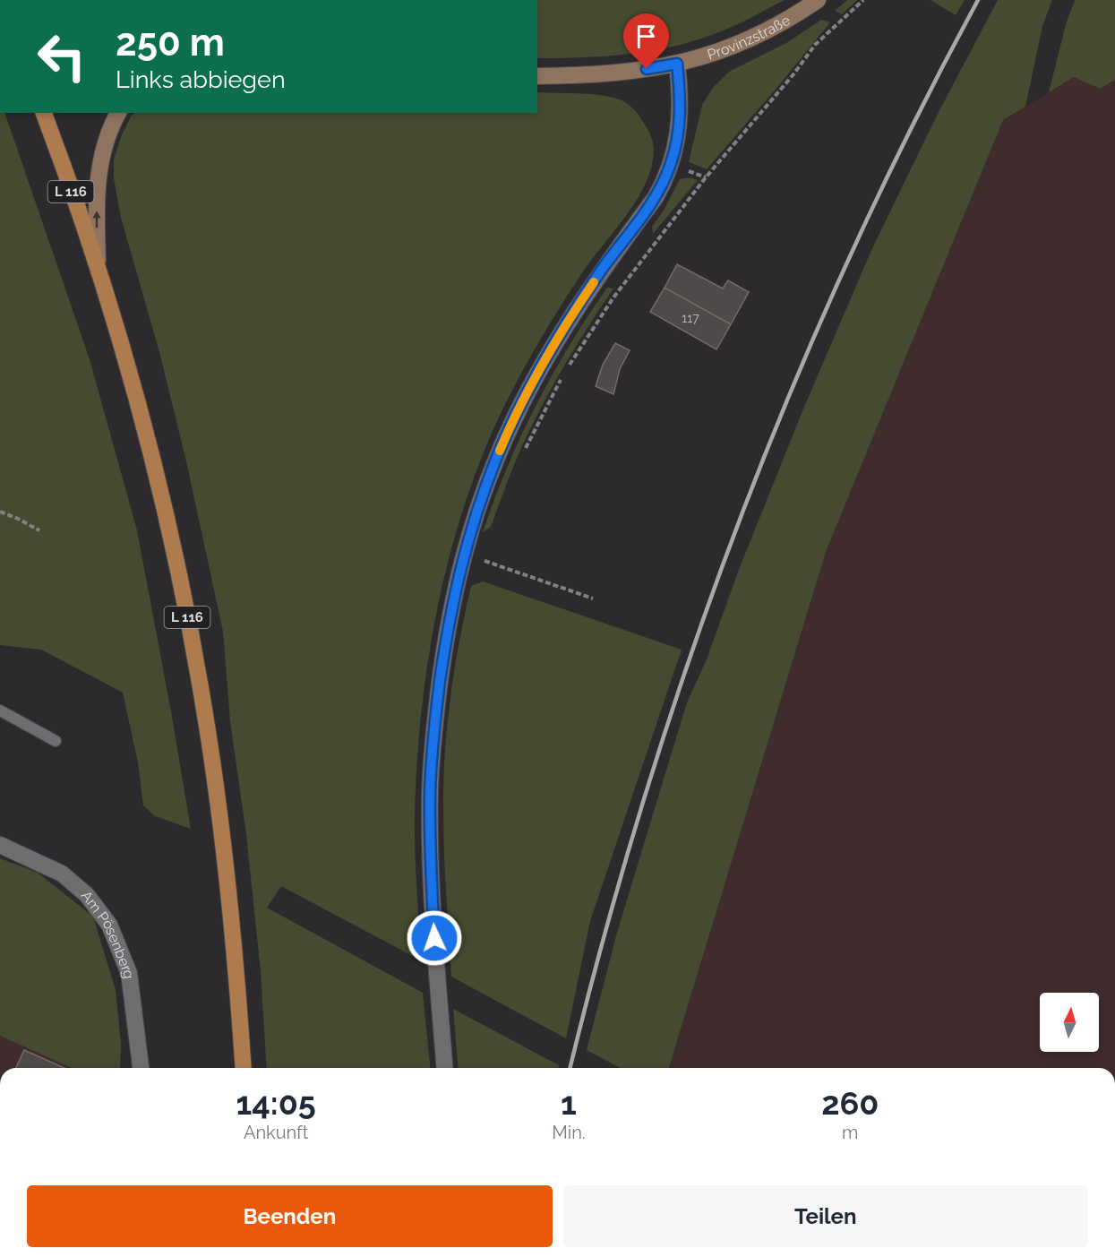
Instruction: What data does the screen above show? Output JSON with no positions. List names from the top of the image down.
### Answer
{
  "streets": {
    "main road": ["Provinzstraße", "L 116"],
    "street": ["Am Pösenberg"]
  },
  "house_numbers": ["117"],
  "north": "top",
  "page": {
    "turn": ["250 m", "Links abbiegen"],
    "eta": [
      "14:05",
      "Ankunft",
      "1",
      "Min.",
      "260",
      "m"
    ],
    "buttons": ["Beenden", "Teilen"]
  }
}
